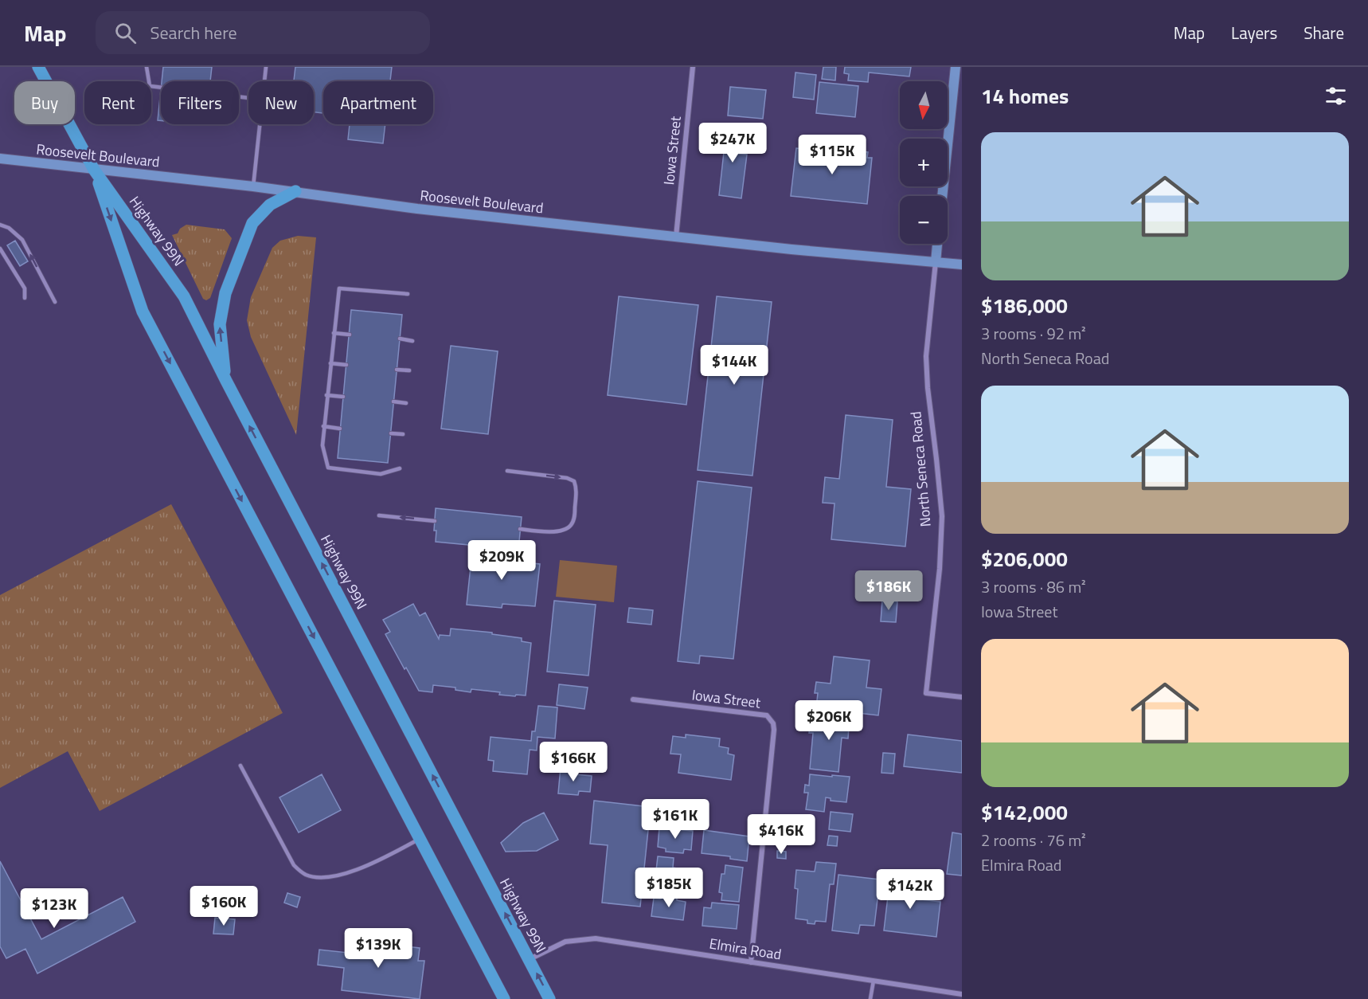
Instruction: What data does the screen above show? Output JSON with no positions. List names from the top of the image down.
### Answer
{
  "streets": {
    "main road": ["Roosevelt Boulevard", "Highway 99N", "North Seneca Road"],
    "street": ["Iowa Street", "Elmira Road"]
  },
  "crossings": [
    ["Iowa Street", "Roosevelt Boulevard"],
    ["Iowa Street", "Elmira Road"],
    ["Roosevelt Boulevard", "Highway 99N"],
    ["Roosevelt Boulevard", "North Seneca Road"],
    ["Highway 99N", "Elmira Road"]
  ],
  "north": "bottom",
  "page": {
    "header": "Map",
    "search": "Search here",
    "nav": ["Map", "Layers", "Share"],
    "heading": "14 homes",
    "map_buttons": ["+", "−"],
    "chip": [
      "Buy",
      "Rent",
      "Filters",
      "New",
      "Apartment"
    ],
    "price": [
      "$247K",
      "$115K",
      "$144K",
      "$209K",
      "$186K",
      "$206K",
      "$166K",
      "$161K",
      "$416K",
      "$185K",
      "$142K",
      "$160K",
      "$123K",
      "$139K"
    ],
    "list": [
      {
        "name": "$186,000",
        "note": "3 rooms · 92 m² · North Seneca Road"
      },
      {
        "name": "$206,000",
        "note": "3 rooms · 86 m² · Iowa Street"
      },
      {
        "name": "$142,000",
        "note": "2 rooms · 76 m² · Elmira Road"
      }
    ]
  }
}
